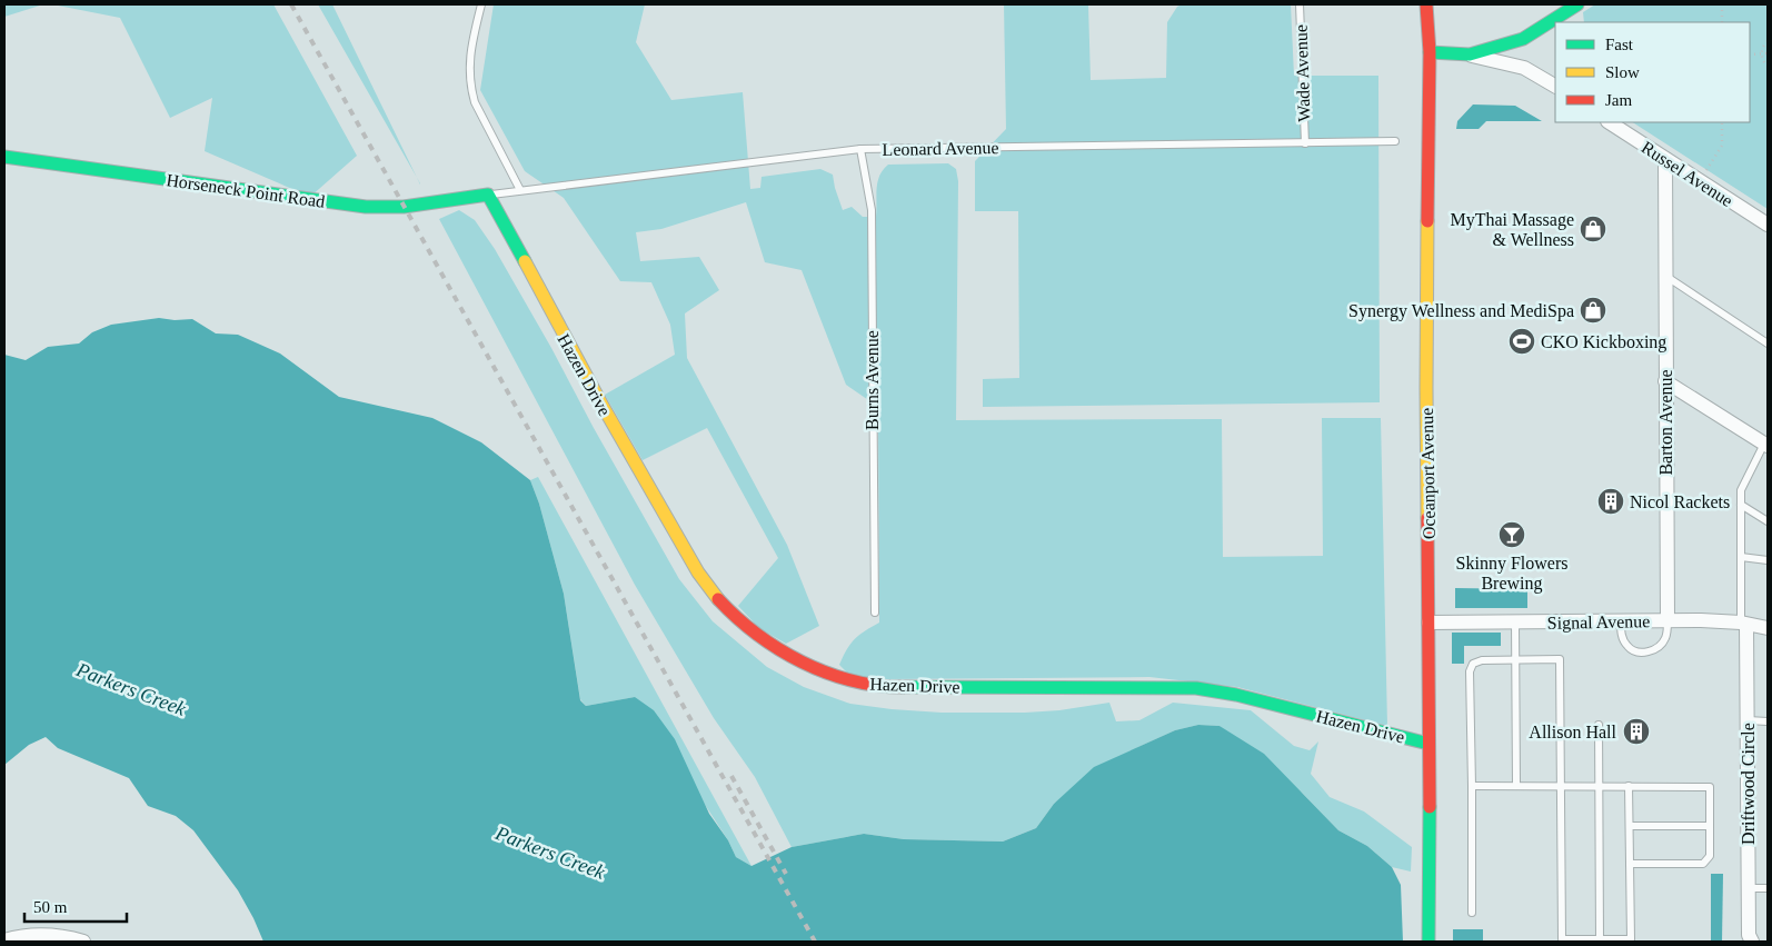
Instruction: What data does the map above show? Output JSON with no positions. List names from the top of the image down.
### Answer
{
  "streets": {
    "street": [
      "Russel Avenue",
      "Horseneck Point Road",
      "Hazen Drive",
      "Barton Avenue",
      "Oceanport Avenue",
      "Signal Avenue",
      "Driftwood Circle"
    ],
    "lane": ["Wade Avenue", "Leonard Avenue", "Burns Avenue"]
  },
  "crossings": [
    ["Wade Avenue", "Leonard Avenue"],
    ["Leonard Avenue", "Horseneck Point Road"],
    ["Leonard Avenue", "Hazen Drive"],
    ["Leonard Avenue", "Burns Avenue"],
    ["Russel Avenue", "Barton Avenue"],
    ["Horseneck Point Road", "Hazen Drive"],
    ["Hazen Drive", "Oceanport Avenue"],
    ["Barton Avenue", "Signal Avenue"],
    ["Oceanport Avenue", "Signal Avenue"],
    ["Signal Avenue", "Driftwood Circle"]
  ],
  "water": ["Parkers Creek"],
  "places": {
    "shop": ["MyThai Massage & Wellness", "Synergy Wellness and MediSpa"],
    "sports": ["CKO Kickboxing"],
    "building": ["Nicol Rackets", "Allison Hall"],
    "bar": ["Skinny Flowers Brewing"]
  },
  "legend": ["Fast", "Slow", "Jam"],
  "scale_bar": "50 m"
}
